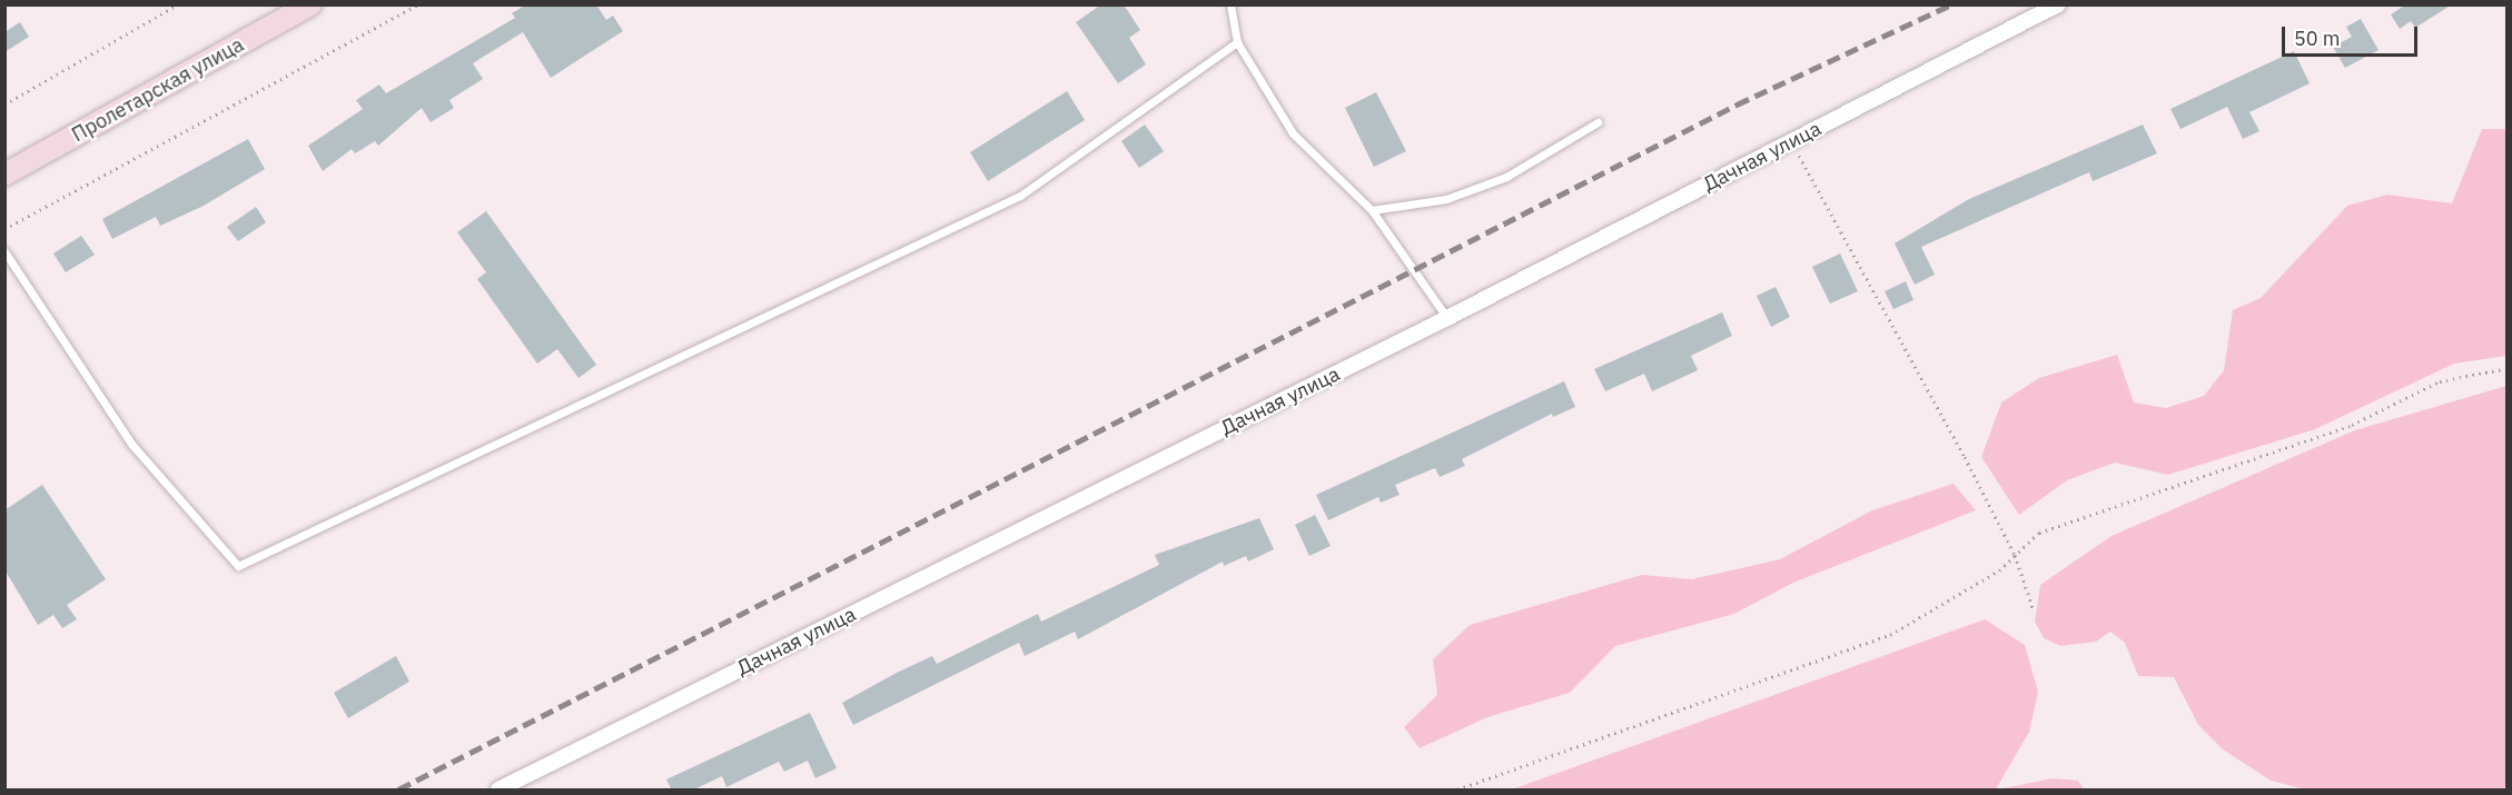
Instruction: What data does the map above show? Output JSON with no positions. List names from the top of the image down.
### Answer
{
  "streets": {
    "main road": ["Пролетарская улица"],
    "street": ["Дачная улица"]
  },
  "scale_bar": "50 m"
}
